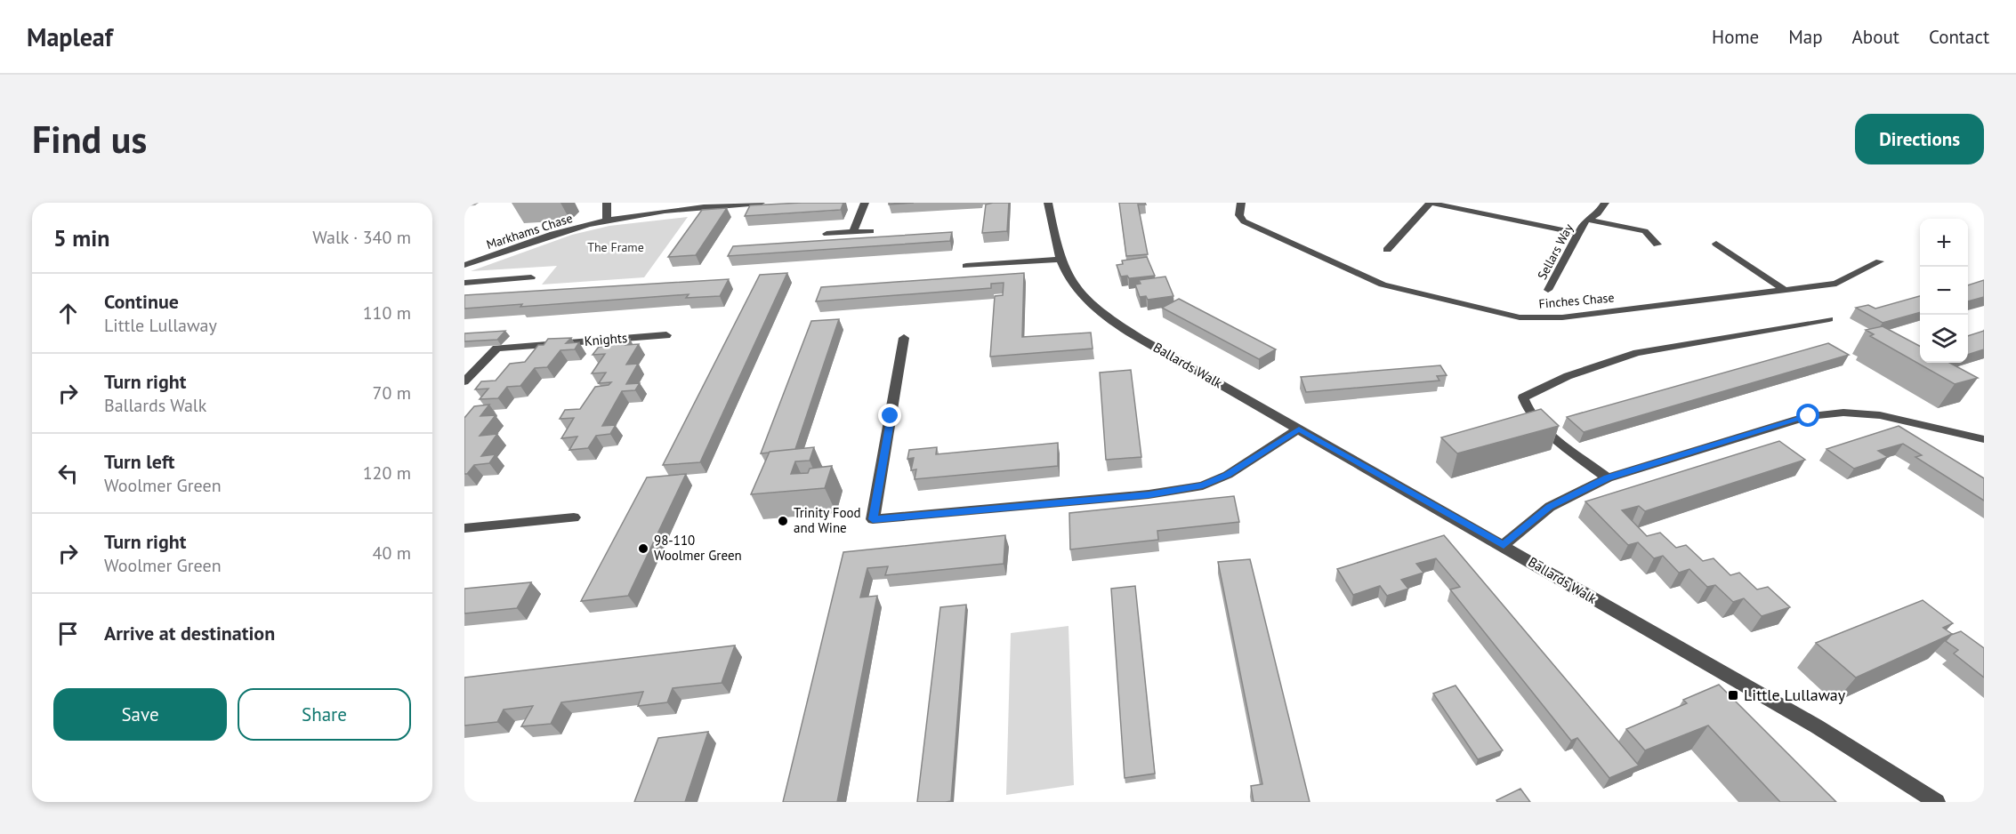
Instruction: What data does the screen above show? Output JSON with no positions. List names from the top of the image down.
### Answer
{
  "streets": {
    "street": [
      "Markhams Chase",
      "Sellars Way",
      "Finches Chase",
      "Knights",
      "Ballards Walk"
    ]
  },
  "parks": ["The Frame"],
  "places": {
    "other": ["Trinity Food and Wine", "98-110 Woolmer Green"],
    "transit": ["Little Lullaway"]
  },
  "page": {
    "header": "Mapleaf",
    "nav": [
      "Home",
      "Map",
      "About",
      "Contact"
    ],
    "buttons": [
      "Directions",
      ["Save", "Share"]
    ],
    "title": "Find us",
    "heading": ["5 min", "Walk · 340 m"],
    "map_buttons": ["+", "−"],
    "list": [
      ["Continue", "Little Lullaway", "110 m"],
      ["Turn right", "Ballards Walk", "70 m"],
      ["Turn left", "Woolmer Green", "120 m"],
      ["Turn right", "Woolmer Green", "40 m"],
      "Arrive at destination"
    ]
  }
}
